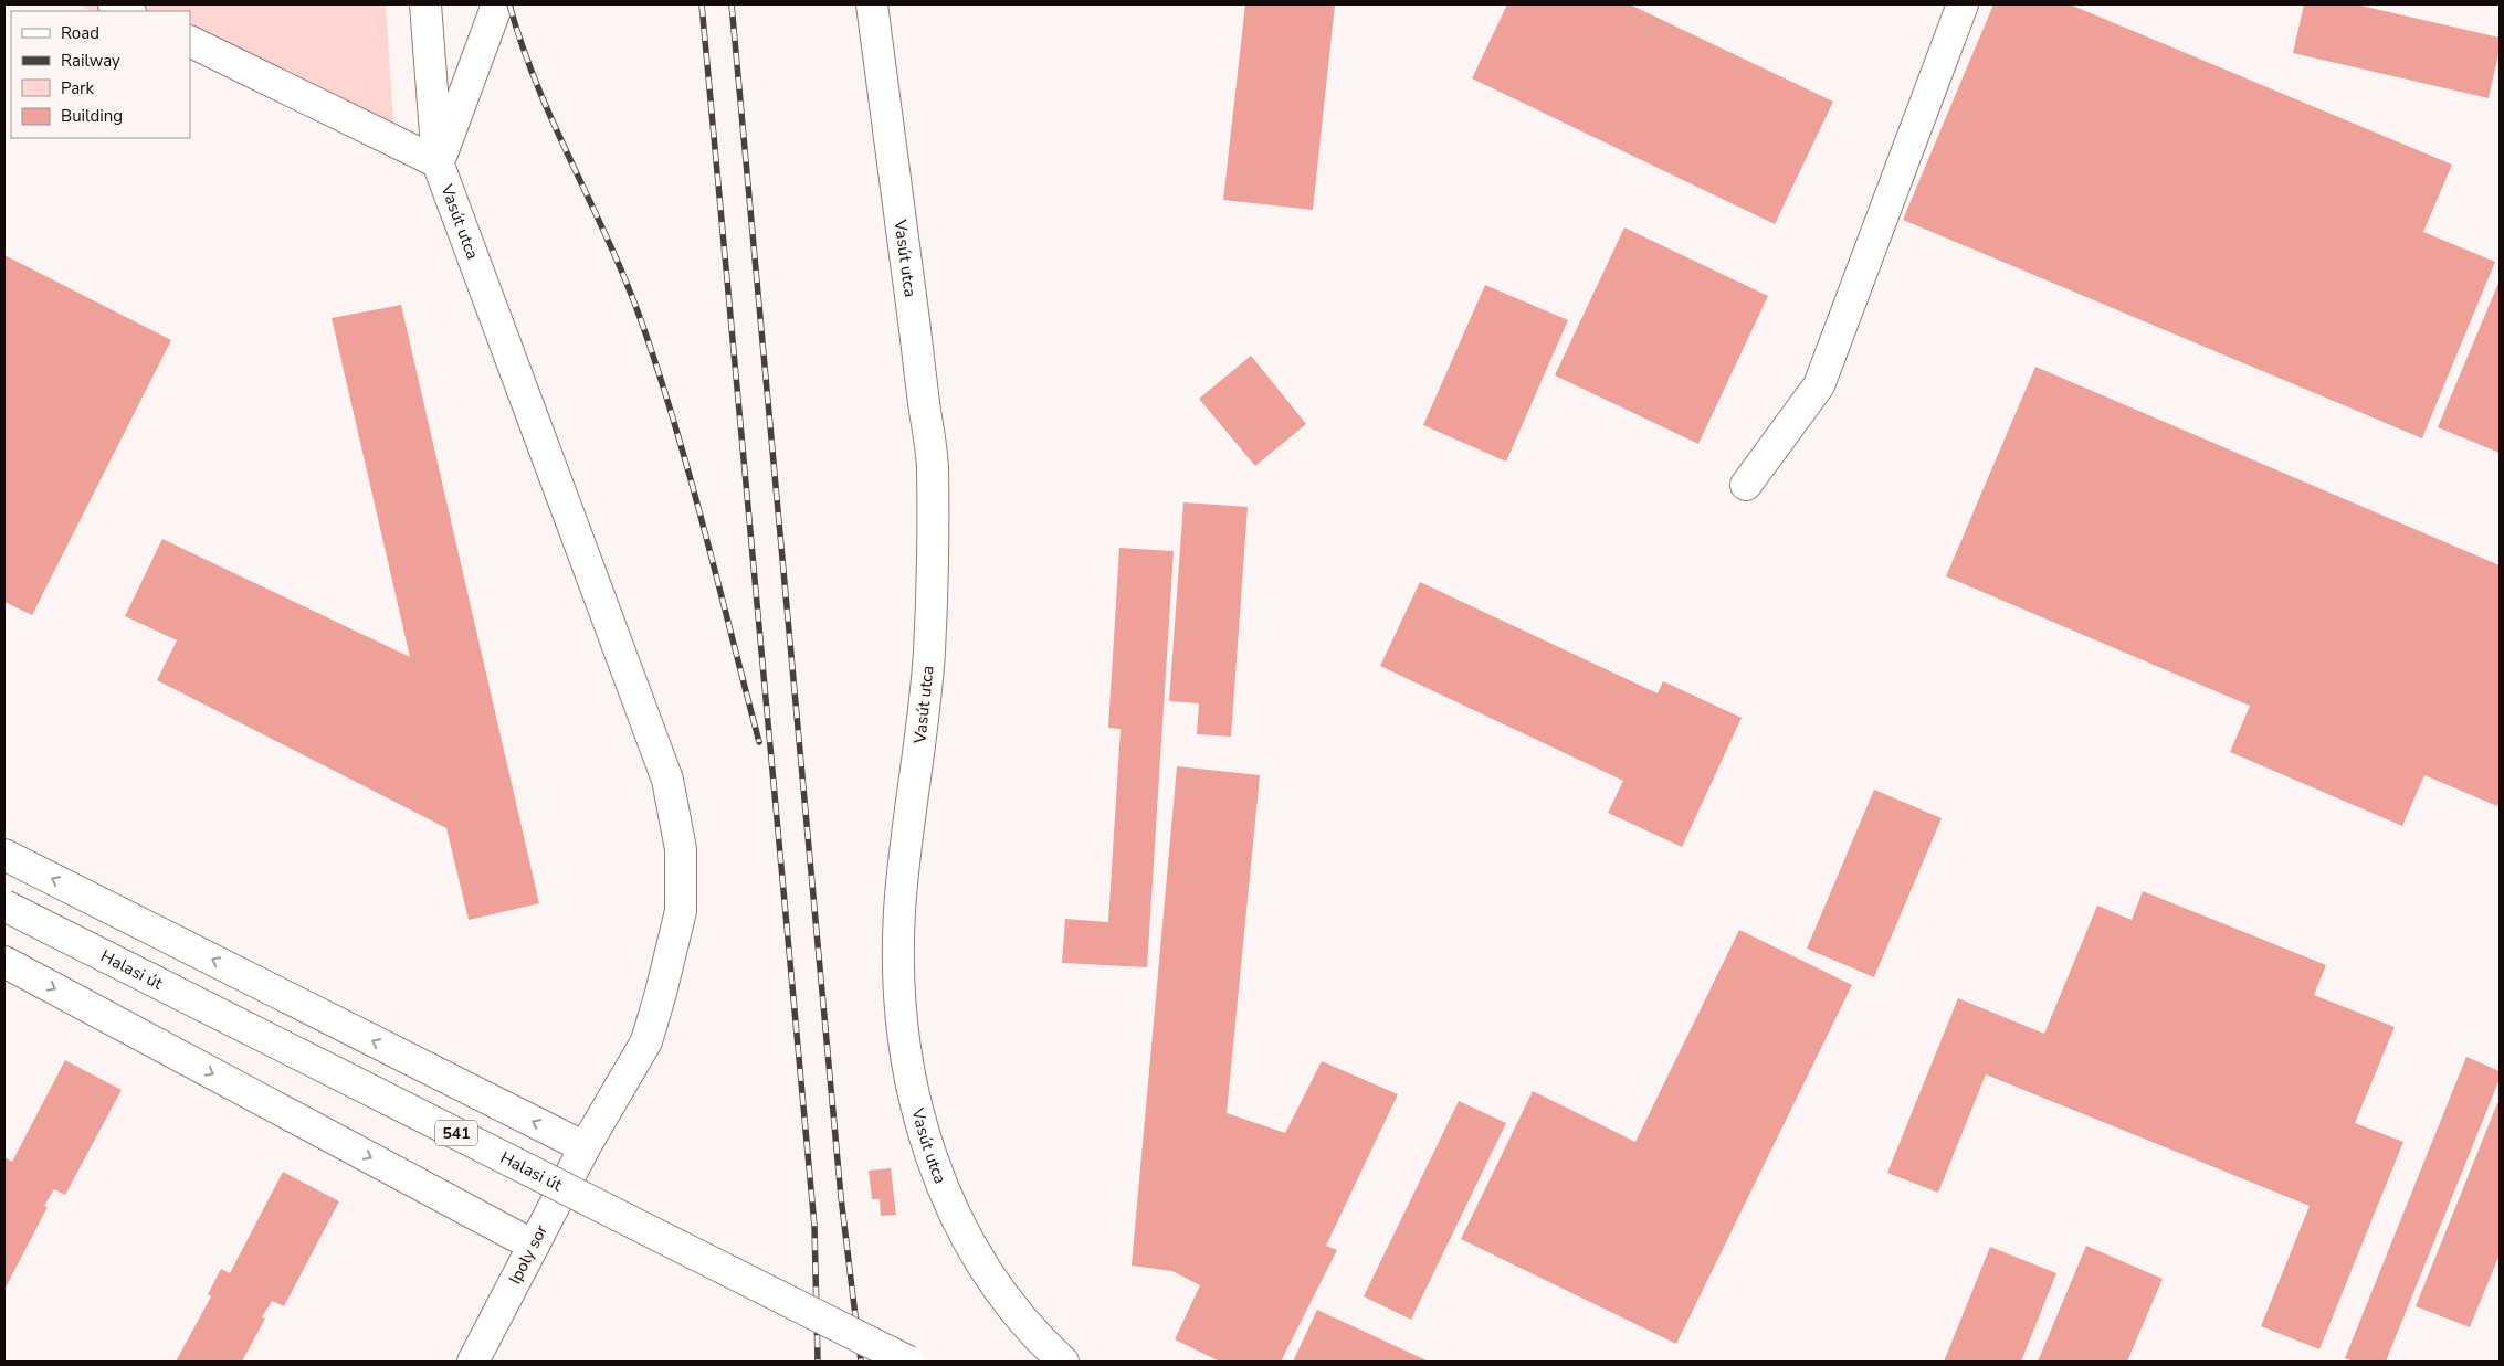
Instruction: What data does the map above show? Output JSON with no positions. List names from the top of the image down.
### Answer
{
  "streets": {
    "street": [
      "Vasút utca",
      "Halasi út",
      "541",
      "Ipoly sor"
    ]
  },
  "crossings": [
    ["Vasút utca", "Ipoly sor"]
  ],
  "legend": [
    "Road",
    "Railway",
    "Park",
    "Building"
  ]
}
